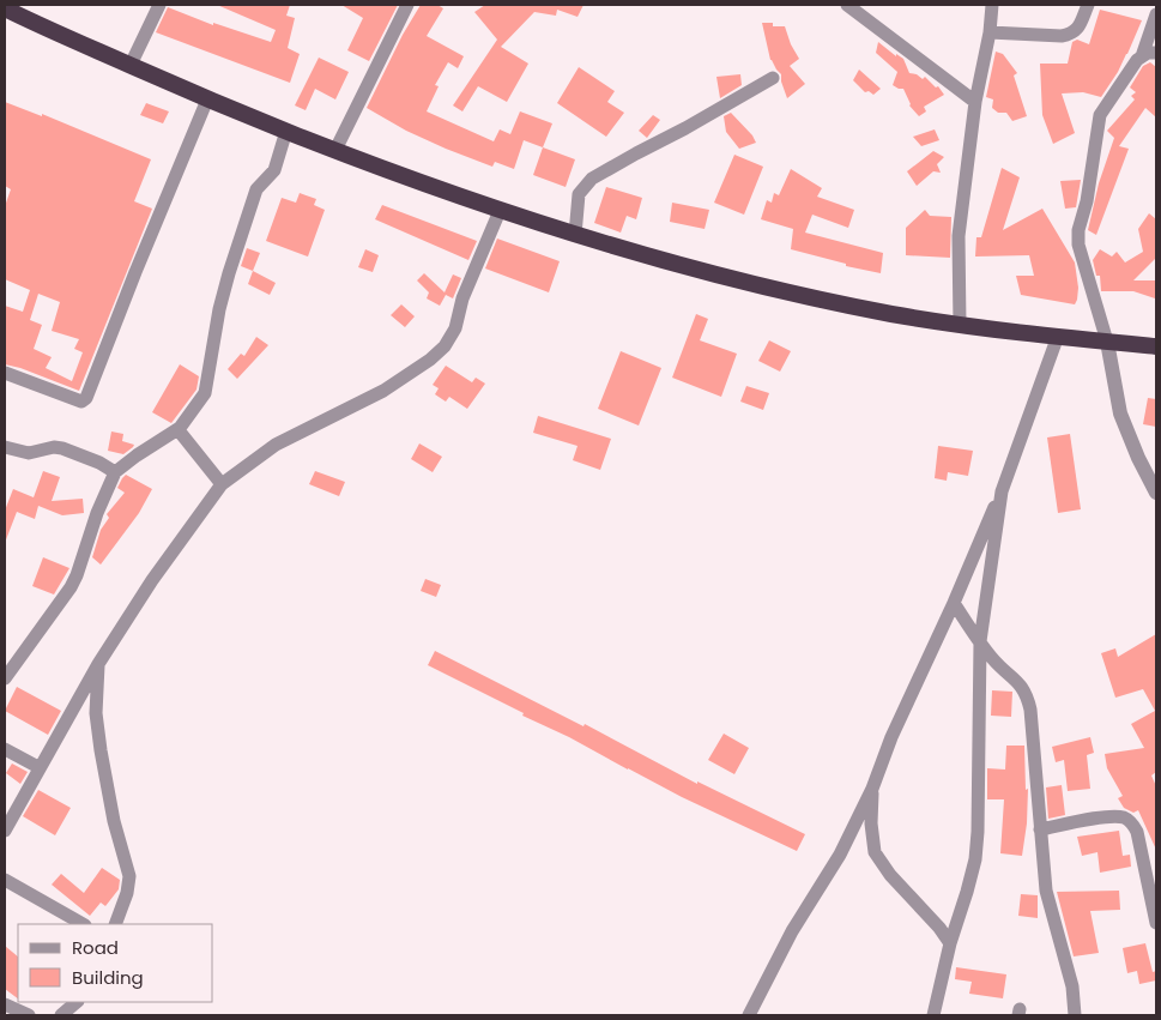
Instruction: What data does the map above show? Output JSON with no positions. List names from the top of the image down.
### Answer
{
  "legend": ["Road", "Building"]
}
